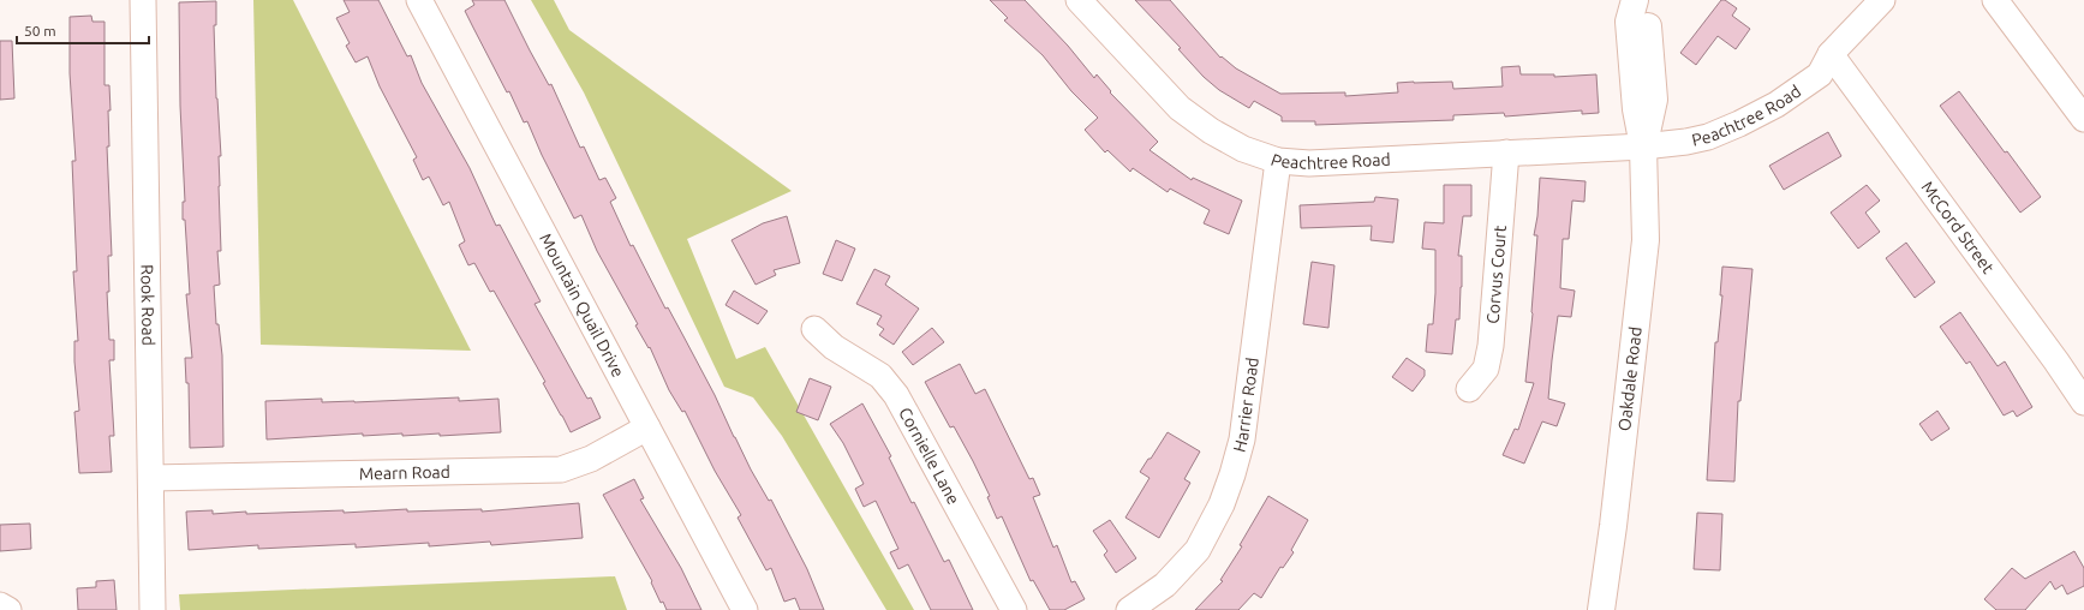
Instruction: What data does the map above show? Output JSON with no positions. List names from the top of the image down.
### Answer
{
  "streets": {
    "main road": ["Oakdale Road"],
    "street": [
      "Peachtree Road",
      "McCord Street",
      "Corvus Court",
      "Rook Road",
      "Mountain Quail Drive",
      "Harrier Road",
      "Cornielle Lane",
      "Mearn Road"
    ]
  },
  "crossings": [
    ["Peachtree Road", "McCord Street"],
    ["Peachtree Road", "Corvus Court"],
    ["Peachtree Road", "Oakdale Road"],
    ["Peachtree Road", "Harrier Road"],
    ["Rook Road", "Mearn Road"],
    ["Mountain Quail Drive", "Mearn Road"]
  ],
  "scale_bar": "50 m"
}
